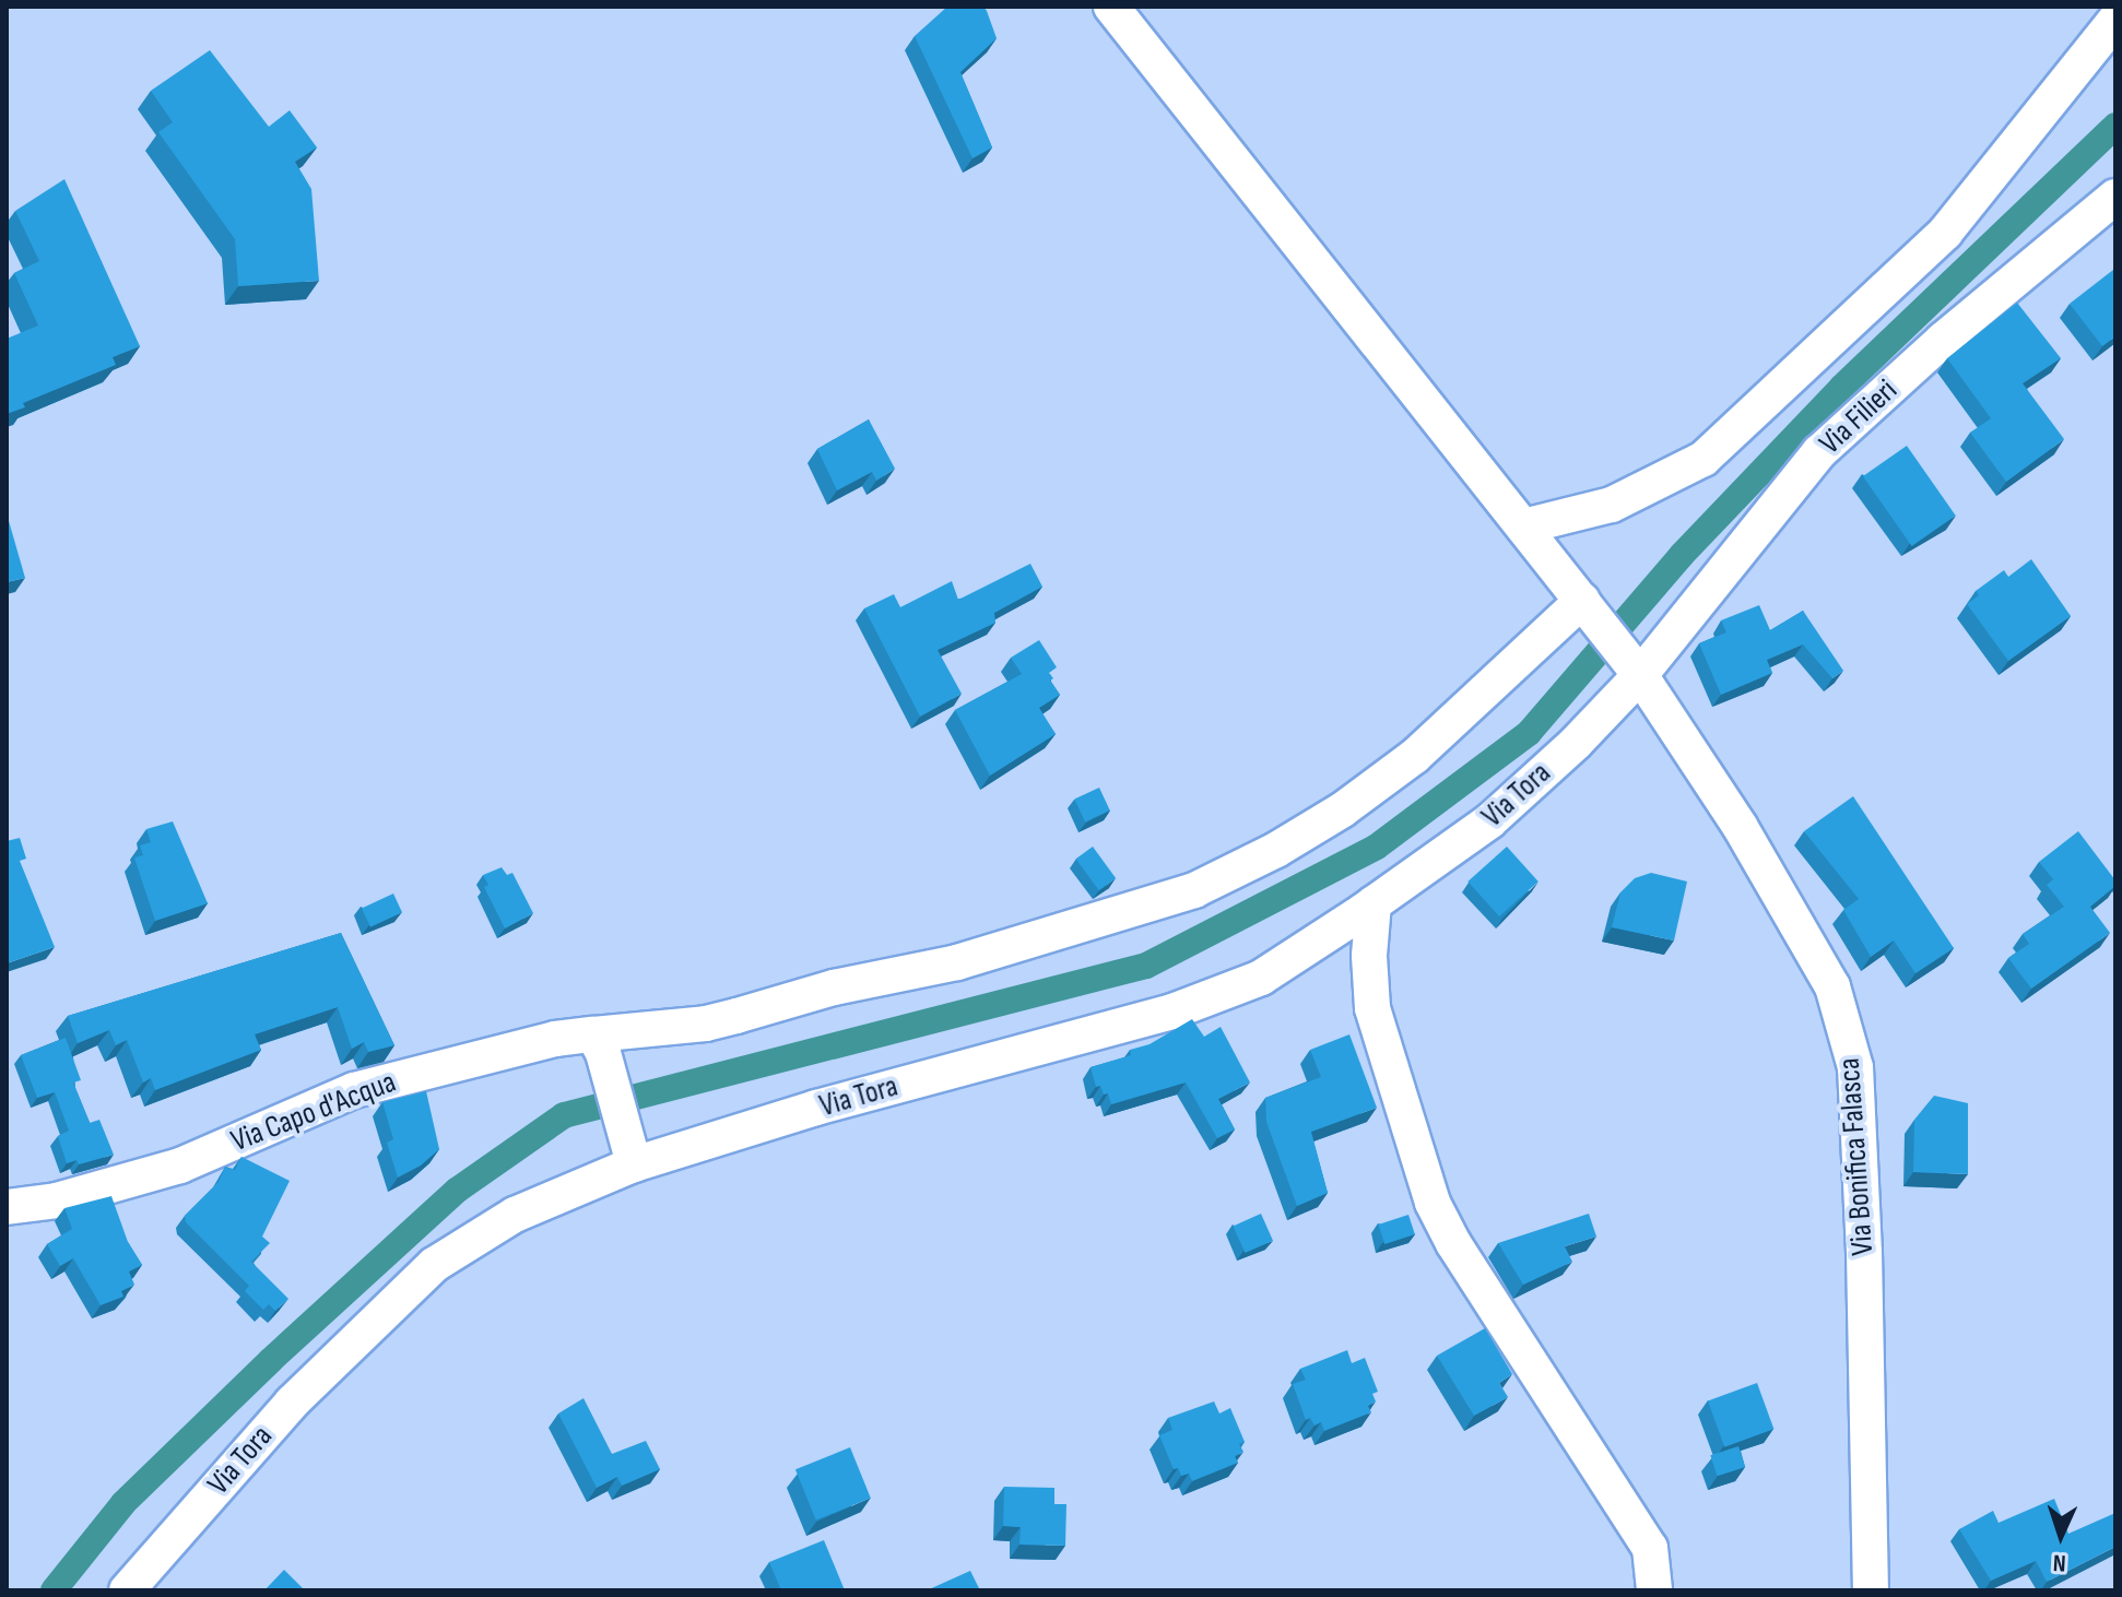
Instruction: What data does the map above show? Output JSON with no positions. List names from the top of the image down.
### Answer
{
  "streets": {
    "street": [
      "Via Filieri",
      "Via Tora",
      "Via Capo d'Acqua",
      "Via Bonifica Falasca"
    ]
  },
  "crossings": [
    ["Via Filieri", "Via Tora"],
    ["Via Filieri", "Via Bonifica Falasca"],
    ["Via Tora", "Via Bonifica Falasca"],
    ["Via Capo d'Acqua", "Via Bonifica Falasca"]
  ],
  "north": "bottom"
}
